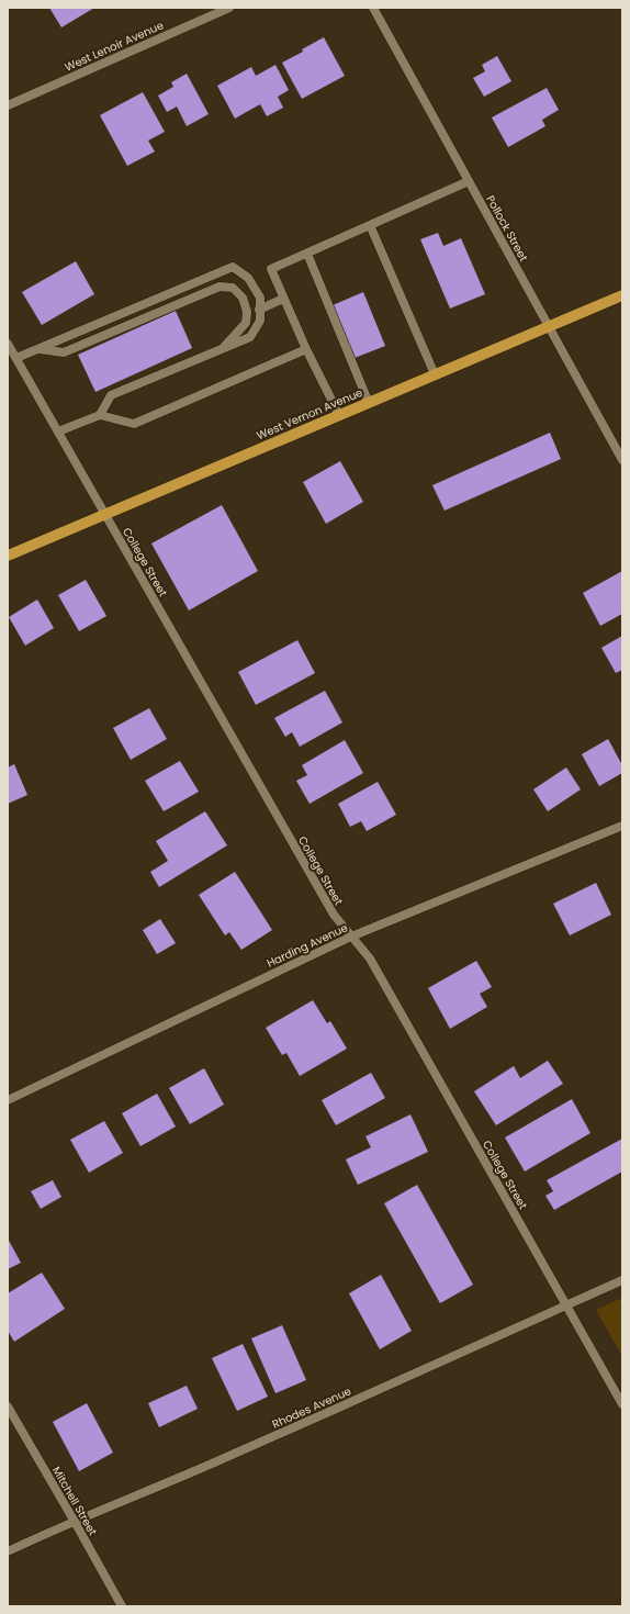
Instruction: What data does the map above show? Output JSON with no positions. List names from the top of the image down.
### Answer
{
  "streets": {
    "main road": ["West Vernon Avenue"],
    "street": [
      "West Lenoir Avenue",
      "Pollock Street",
      "College Street",
      "Harding Avenue",
      "Rhodes Avenue",
      "Mitchell Street"
    ]
  },
  "crossings": [
    ["Pollock Street", "West Vernon Avenue"],
    ["West Vernon Avenue", "College Street"],
    ["College Street", "Harding Avenue"],
    ["College Street", "Rhodes Avenue"],
    ["Rhodes Avenue", "Mitchell Street"]
  ]
}
